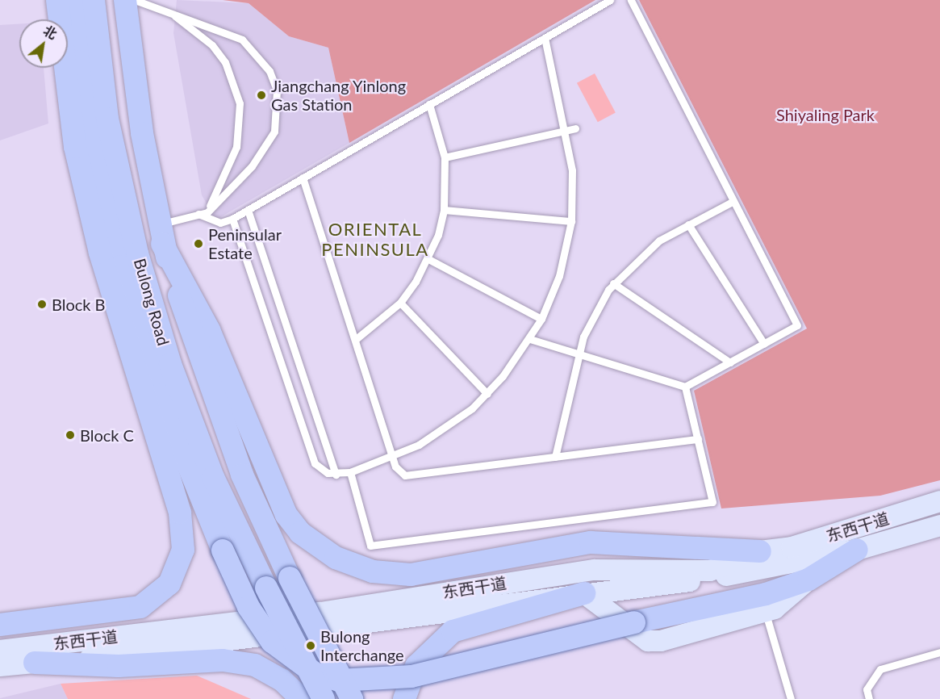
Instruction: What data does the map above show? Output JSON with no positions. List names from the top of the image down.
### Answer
{
  "streets": {
    "main road": ["Bulong Road", "东西干道"]
  },
  "districts": ["ORIENTAL PENINSULA"],
  "parks": ["Shiyaling Park"],
  "places": [
    "Jiangchang Yinlong Gas Station",
    "Peninsular Estate",
    "Block B",
    "Block C",
    "Bulong Interchange"
  ],
  "north": "top right"
}
